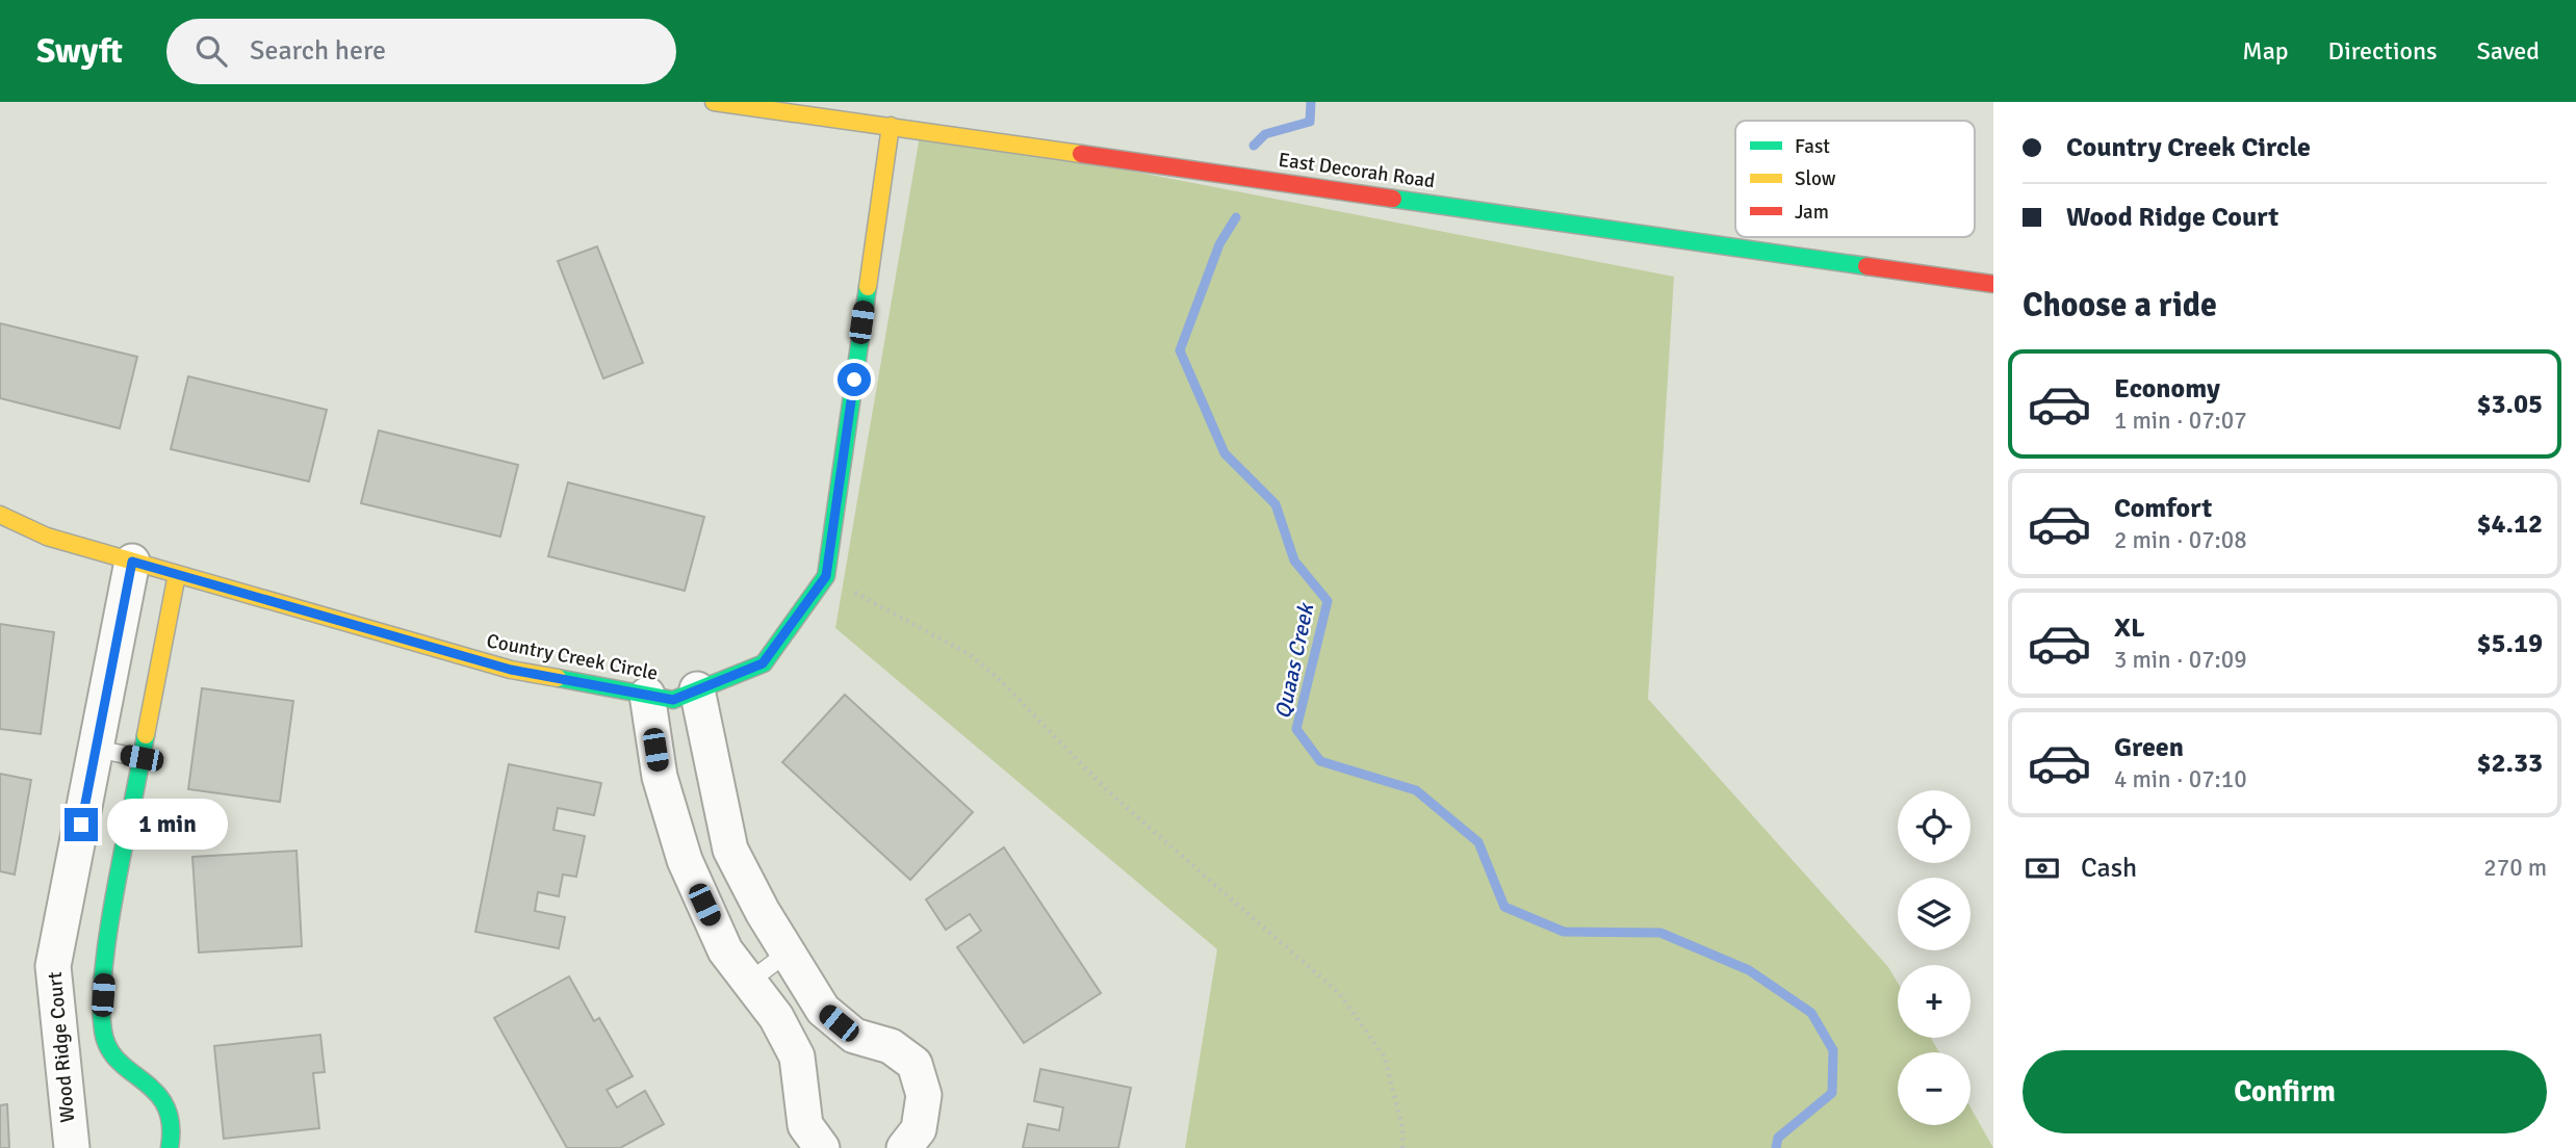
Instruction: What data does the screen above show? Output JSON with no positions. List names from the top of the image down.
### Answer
{
  "streets": {
    "street": ["East Decorah Road", "Country Creek Circle", "Wood Ridge Court"]
  },
  "crossings": [
    ["East Decorah Road", "Country Creek Circle"],
    ["Country Creek Circle", "Wood Ridge Court"]
  ],
  "water": ["Quaas Creek"],
  "legend": ["Fast", "Slow", "Jam"],
  "page": {
    "header": "Swyft",
    "search": "Search here",
    "nav": ["Map", "Directions", "Saved"],
    "banner": ["Country Creek Circle", "Wood Ridge Court"],
    "heading": "Choose a ride",
    "list": [
      {
        "name": "Economy",
        "note": "1 min · 07:07",
        "value": "$3.05"
      },
      {
        "name": "Comfort",
        "note": "2 min · 07:08",
        "value": "$4.12"
      },
      {
        "name": "XL",
        "note": "3 min · 07:09",
        "value": "$5.19"
      },
      {
        "name": "Green",
        "note": "4 min · 07:10",
        "value": "$2.33"
      }
    ],
    "map_buttons": ["+", "−"],
    "bubble": "1 min",
    "pay": ["Cash", "270 m"],
    "buttons": "Confirm"
  }
}
